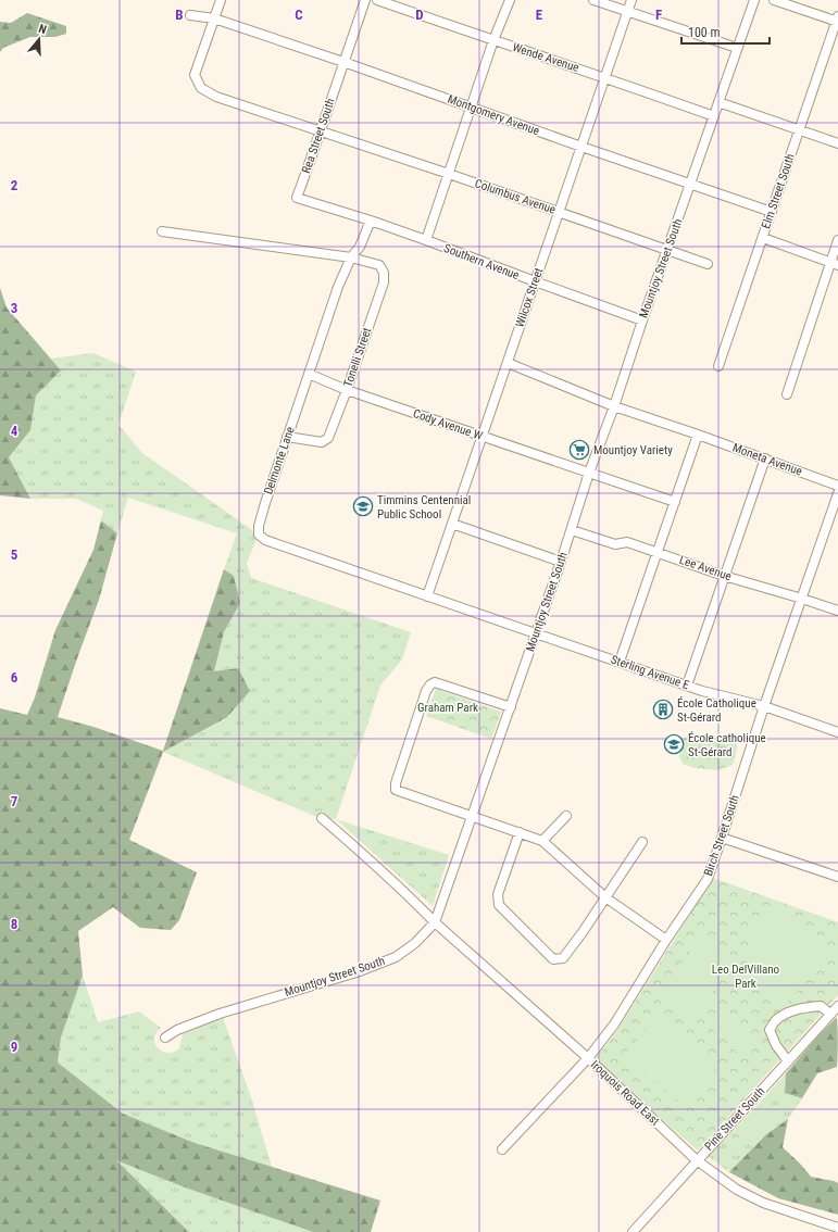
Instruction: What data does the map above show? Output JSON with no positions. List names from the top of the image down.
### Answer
{
  "streets": {
    "street": [
      "Wende Avenue",
      "Montgomery Avenue",
      "Rea Street South",
      "Elm Street South",
      "Columbus Avenue",
      "Southern Avenue",
      "Mountjoy Street South",
      "Wilcox Street",
      "Tonelli Street",
      "Cody Avenue W",
      "Moneta Avenue",
      "Delmonte Lane",
      "Lee Avenue",
      "Sterling Avenue E",
      "Birch Street South",
      "Iroquois Road East",
      "Pine Street South"
    ]
  },
  "crossings": [
    ["Wende Avenue", "Mountjoy Street South"],
    ["Wende Avenue", "Wilcox Street"],
    ["Montgomery Avenue", "Rea Street South"],
    ["Montgomery Avenue", "Elm Street South"],
    ["Montgomery Avenue", "Columbus Avenue"],
    ["Montgomery Avenue", "Mountjoy Street South"],
    ["Montgomery Avenue", "Wilcox Street"],
    ["Rea Street South", "Columbus Avenue"],
    ["Rea Street South", "Southern Avenue"],
    ["Rea Street South", "Delmonte Lane"],
    ["Columbus Avenue", "Mountjoy Street South"],
    ["Columbus Avenue", "Wilcox Street"],
    ["Southern Avenue", "Mountjoy Street South"],
    ["Southern Avenue", "Wilcox Street"],
    ["Southern Avenue", "Delmonte Lane"],
    ["Mountjoy Street South", "Cody Avenue W"],
    ["Mountjoy Street South", "Moneta Avenue"],
    ["Mountjoy Street South", "Lee Avenue"],
    ["Mountjoy Street South", "Sterling Avenue E"],
    ["Mountjoy Street South", "Iroquois Road East"],
    ["Wilcox Street", "Cody Avenue W"],
    ["Wilcox Street", "Moneta Avenue"],
    ["Wilcox Street", "Delmonte Lane"],
    ["Wilcox Street", "Sterling Avenue E"],
    ["Tonelli Street", "Cody Avenue W"],
    ["Tonelli Street", "Delmonte Lane"],
    ["Cody Avenue W", "Delmonte Lane"],
    ["Delmonte Lane", "Sterling Avenue E"],
    ["Lee Avenue", "Birch Street South"],
    ["Sterling Avenue E", "Birch Street South"],
    ["Birch Street South", "Iroquois Road East"],
    ["Iroquois Road East", "Pine Street South"]
  ],
  "parks": ["Graham Park", "Leo DelVillano Park"],
  "places": {
    "supermarket": ["Mountjoy Variety"],
    "school or university": ["Timmins Centennial Public School", "École catholique St-Gérard"],
    "building": ["École Catholique St-Gérard"]
  },
  "scale_bar": "100 m",
  "north": "top",
  "grid": {
    "columns": [
      "B",
      "C",
      "D",
      "E",
      "F"
    ],
    "rows": [
      "2",
      "3",
      "4",
      "5",
      "6",
      "7",
      "8",
      "9"
    ]
  }
}
